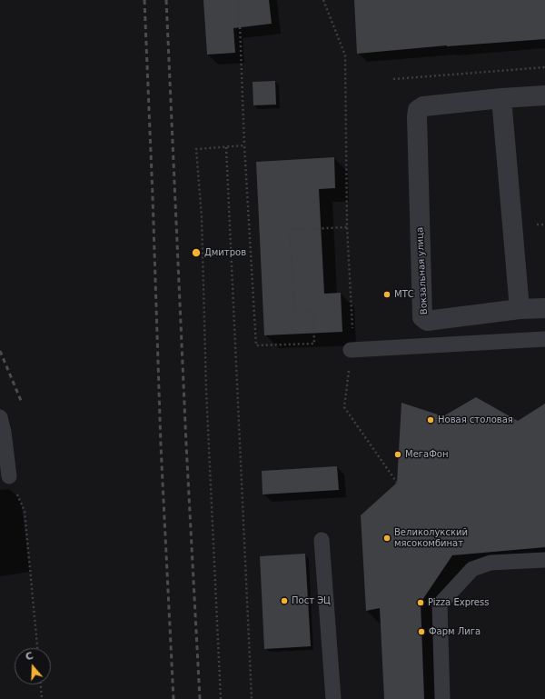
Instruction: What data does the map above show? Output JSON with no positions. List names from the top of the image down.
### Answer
{
  "streets": {
    "street": ["Вокзальная улица"]
  },
  "places": [
    "Дмитров",
    "МТС",
    "Новая столовая",
    "МегаФон",
    "Великолукский мясокомбинат",
    "Пост ЭЦ",
    "Pizza Express",
    "Фарм Лига"
  ],
  "north": "top"
}
